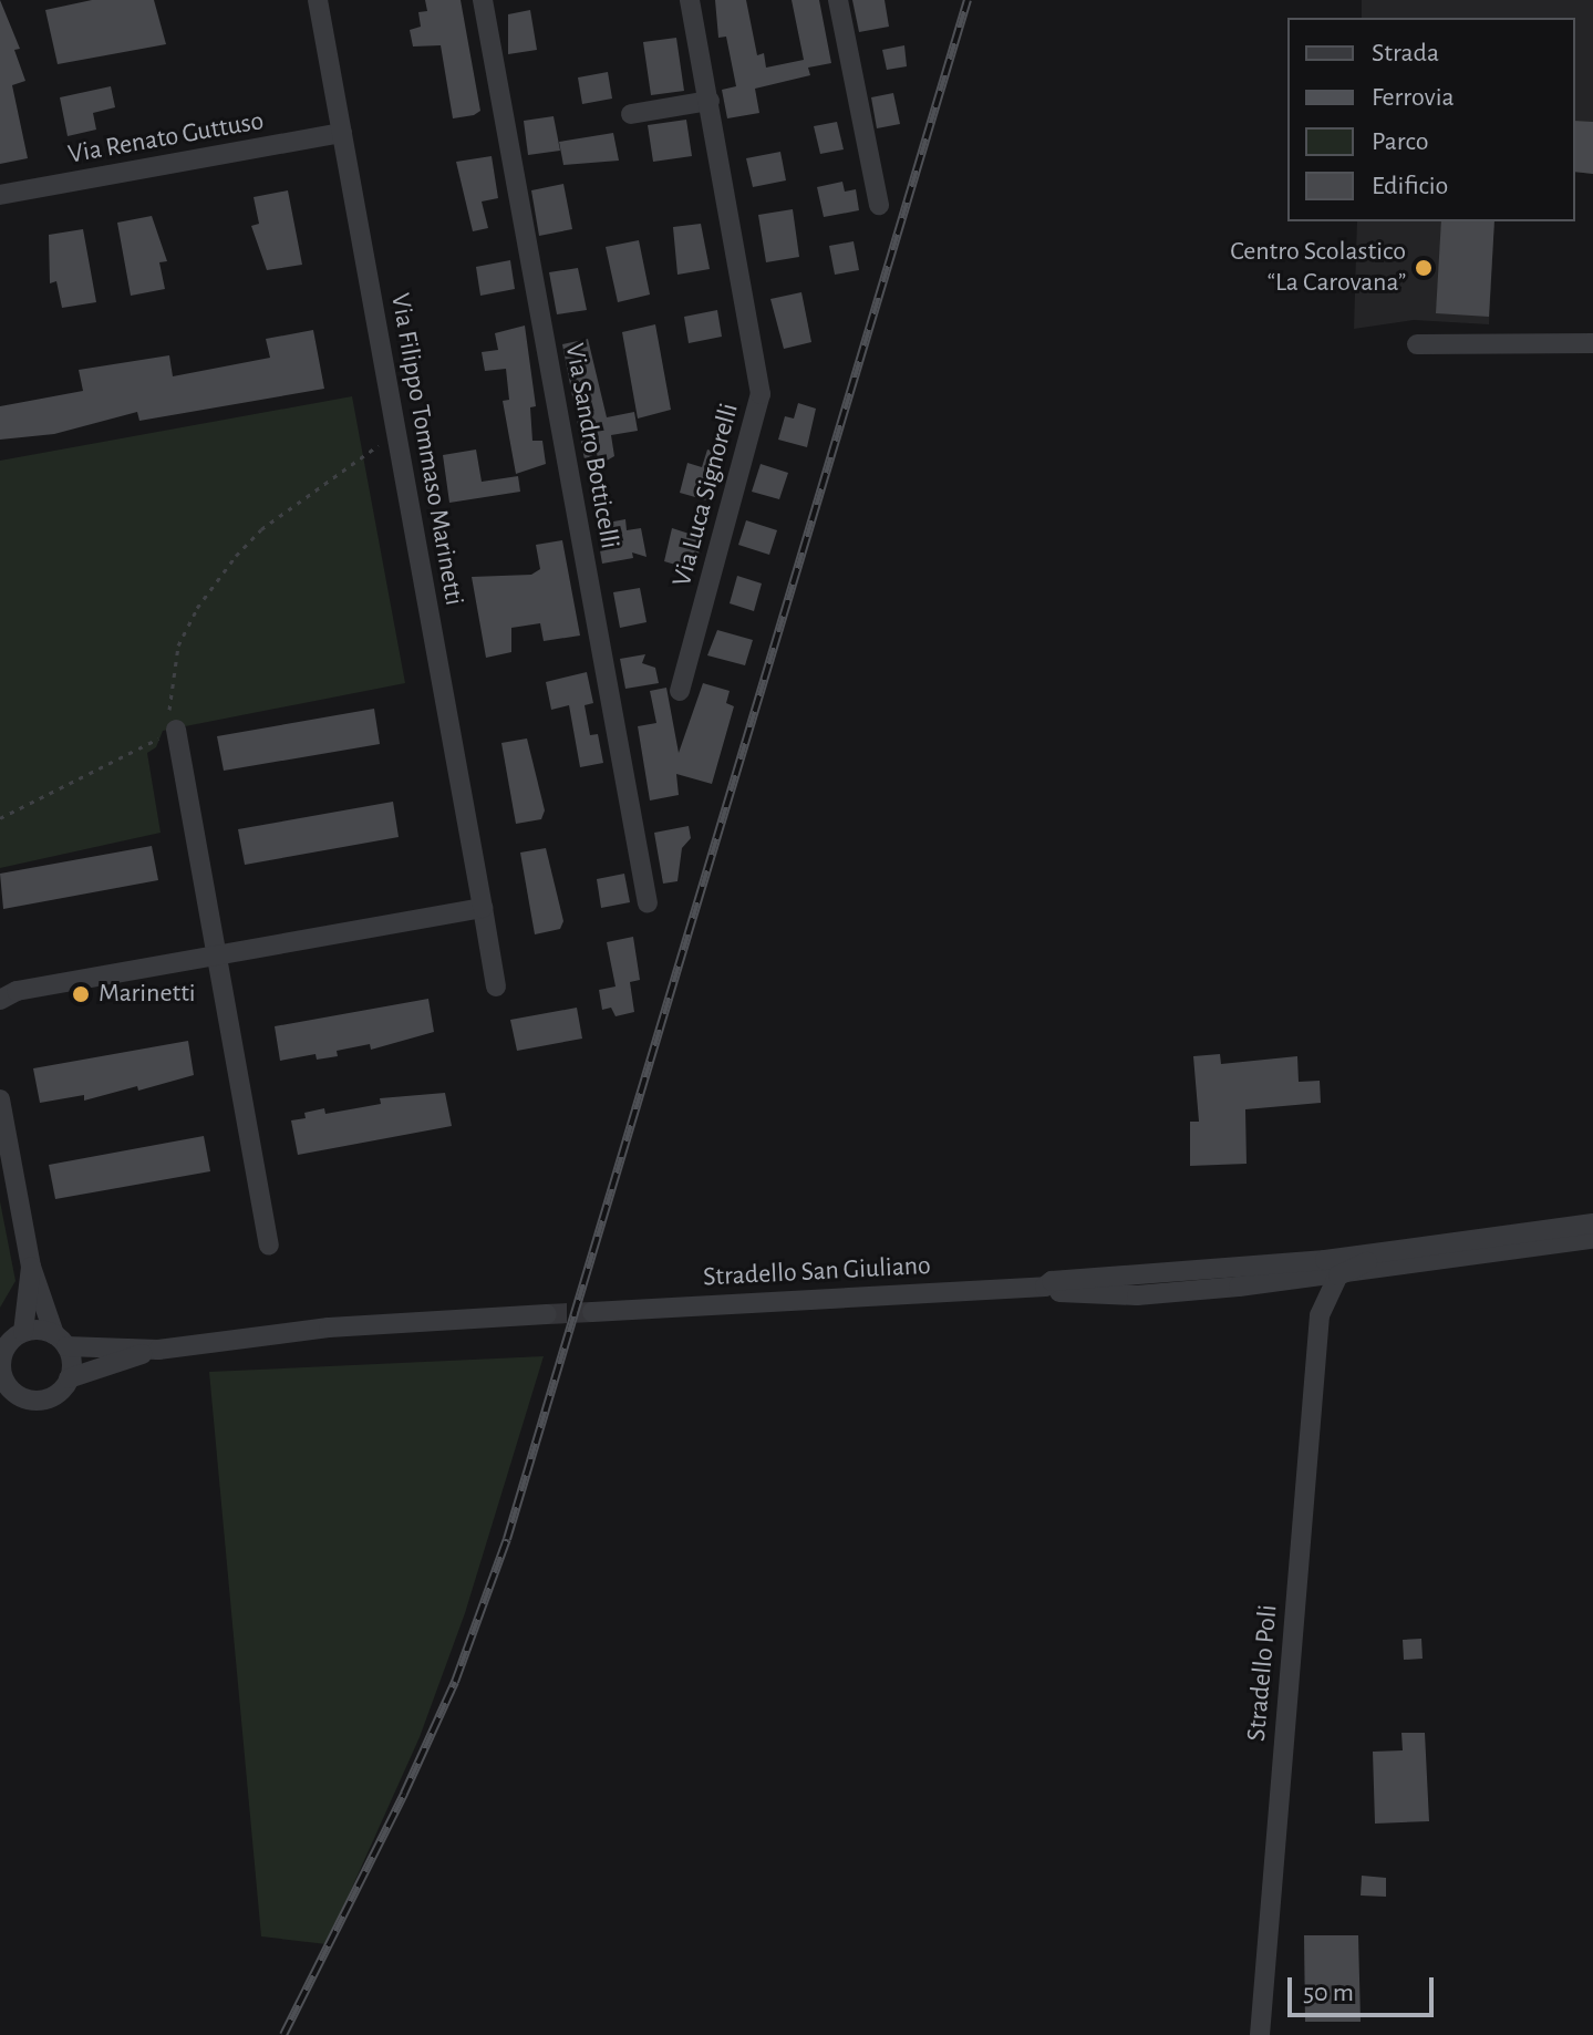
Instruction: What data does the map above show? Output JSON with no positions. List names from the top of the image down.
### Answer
{
  "streets": {
    "street": [
      "Via Renato Guttuso",
      "Via Sandro Botticelli",
      "Via Filippo Tommaso Marinetti",
      "Via Luca Signorelli",
      "Stradello San Giuliano",
      "Stradello Poli"
    ]
  },
  "crossings": [
    ["Via Renato Guttuso", "Via Filippo Tommaso Marinetti"],
    ["Stradello San Giuliano", "Stradello Poli"]
  ],
  "places": ["Centro Scolastico “La Carovana”", "Marinetti"],
  "legend": [
    "Strada",
    "Ferrovia",
    "Parco",
    "Edificio"
  ],
  "scale_bar": "50 m"
}
